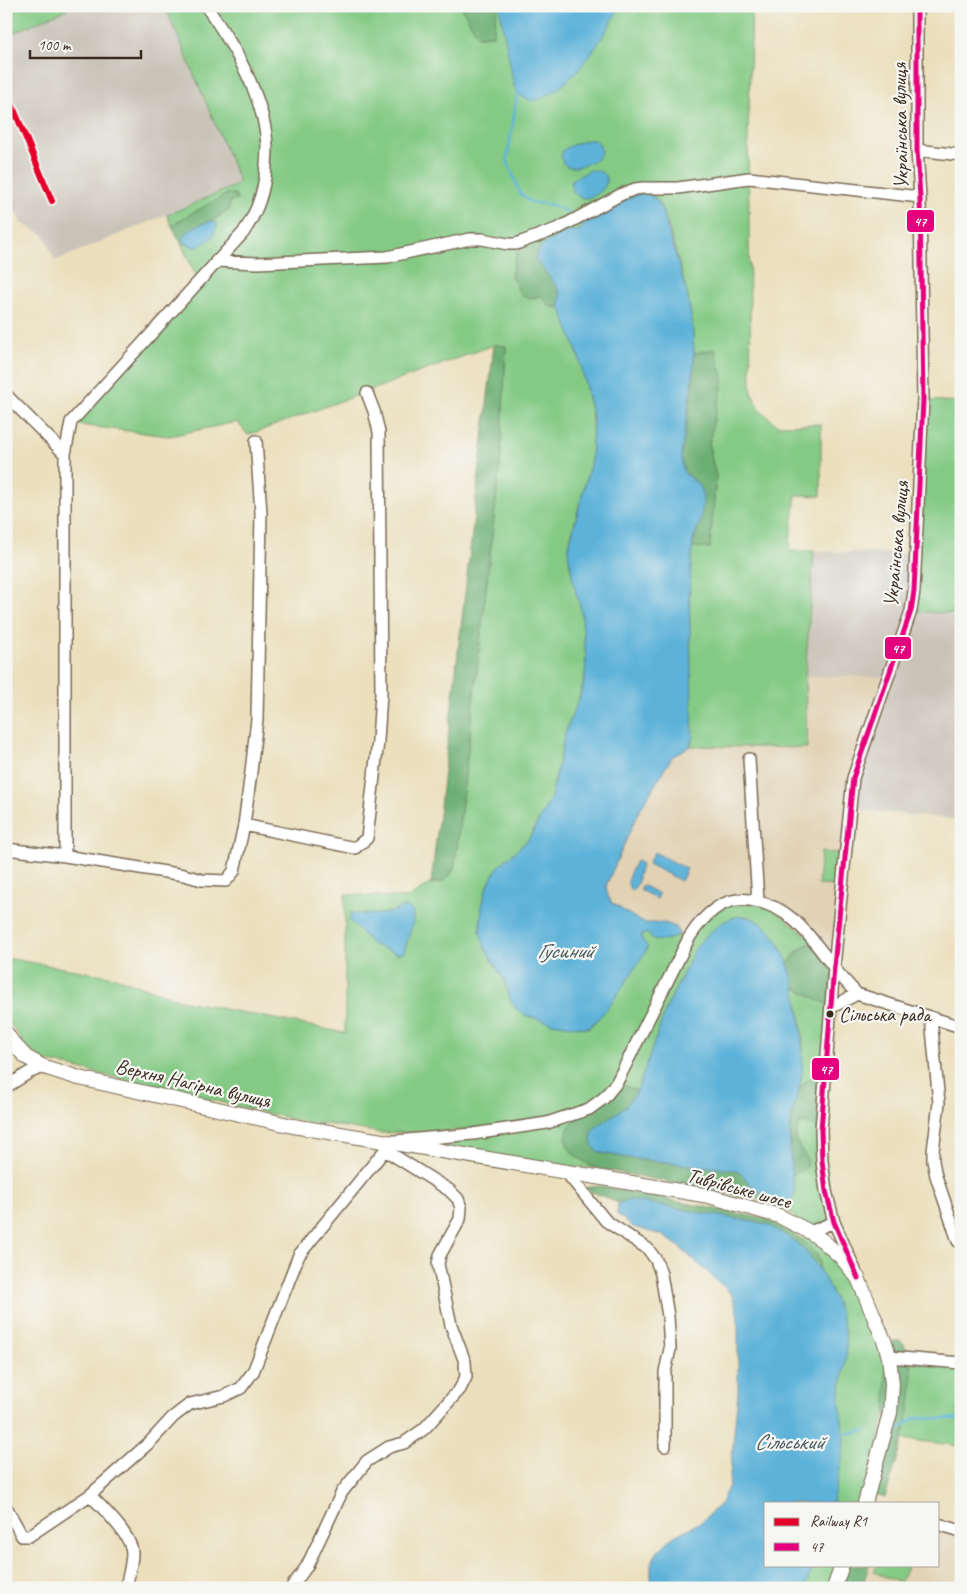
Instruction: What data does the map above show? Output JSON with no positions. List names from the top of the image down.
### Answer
{
  "streets": {
    "main road": ["Верхня Нагірна вулиця", "Тиврівське шосе"],
    "street": ["Українська вулиця"]
  },
  "crossings": [
    ["Українська вулиця", "Тиврівське шосе"],
    ["Верхня Нагірна вулиця", "Тиврівське шосе"]
  ],
  "water": ["Гусиний", "Сільський"],
  "places": ["Сільська рада"],
  "lines": ["transit line 47", "rail line R1"],
  "legend": ["Railway R1", "47"],
  "scale_bar": "100 m"
}
